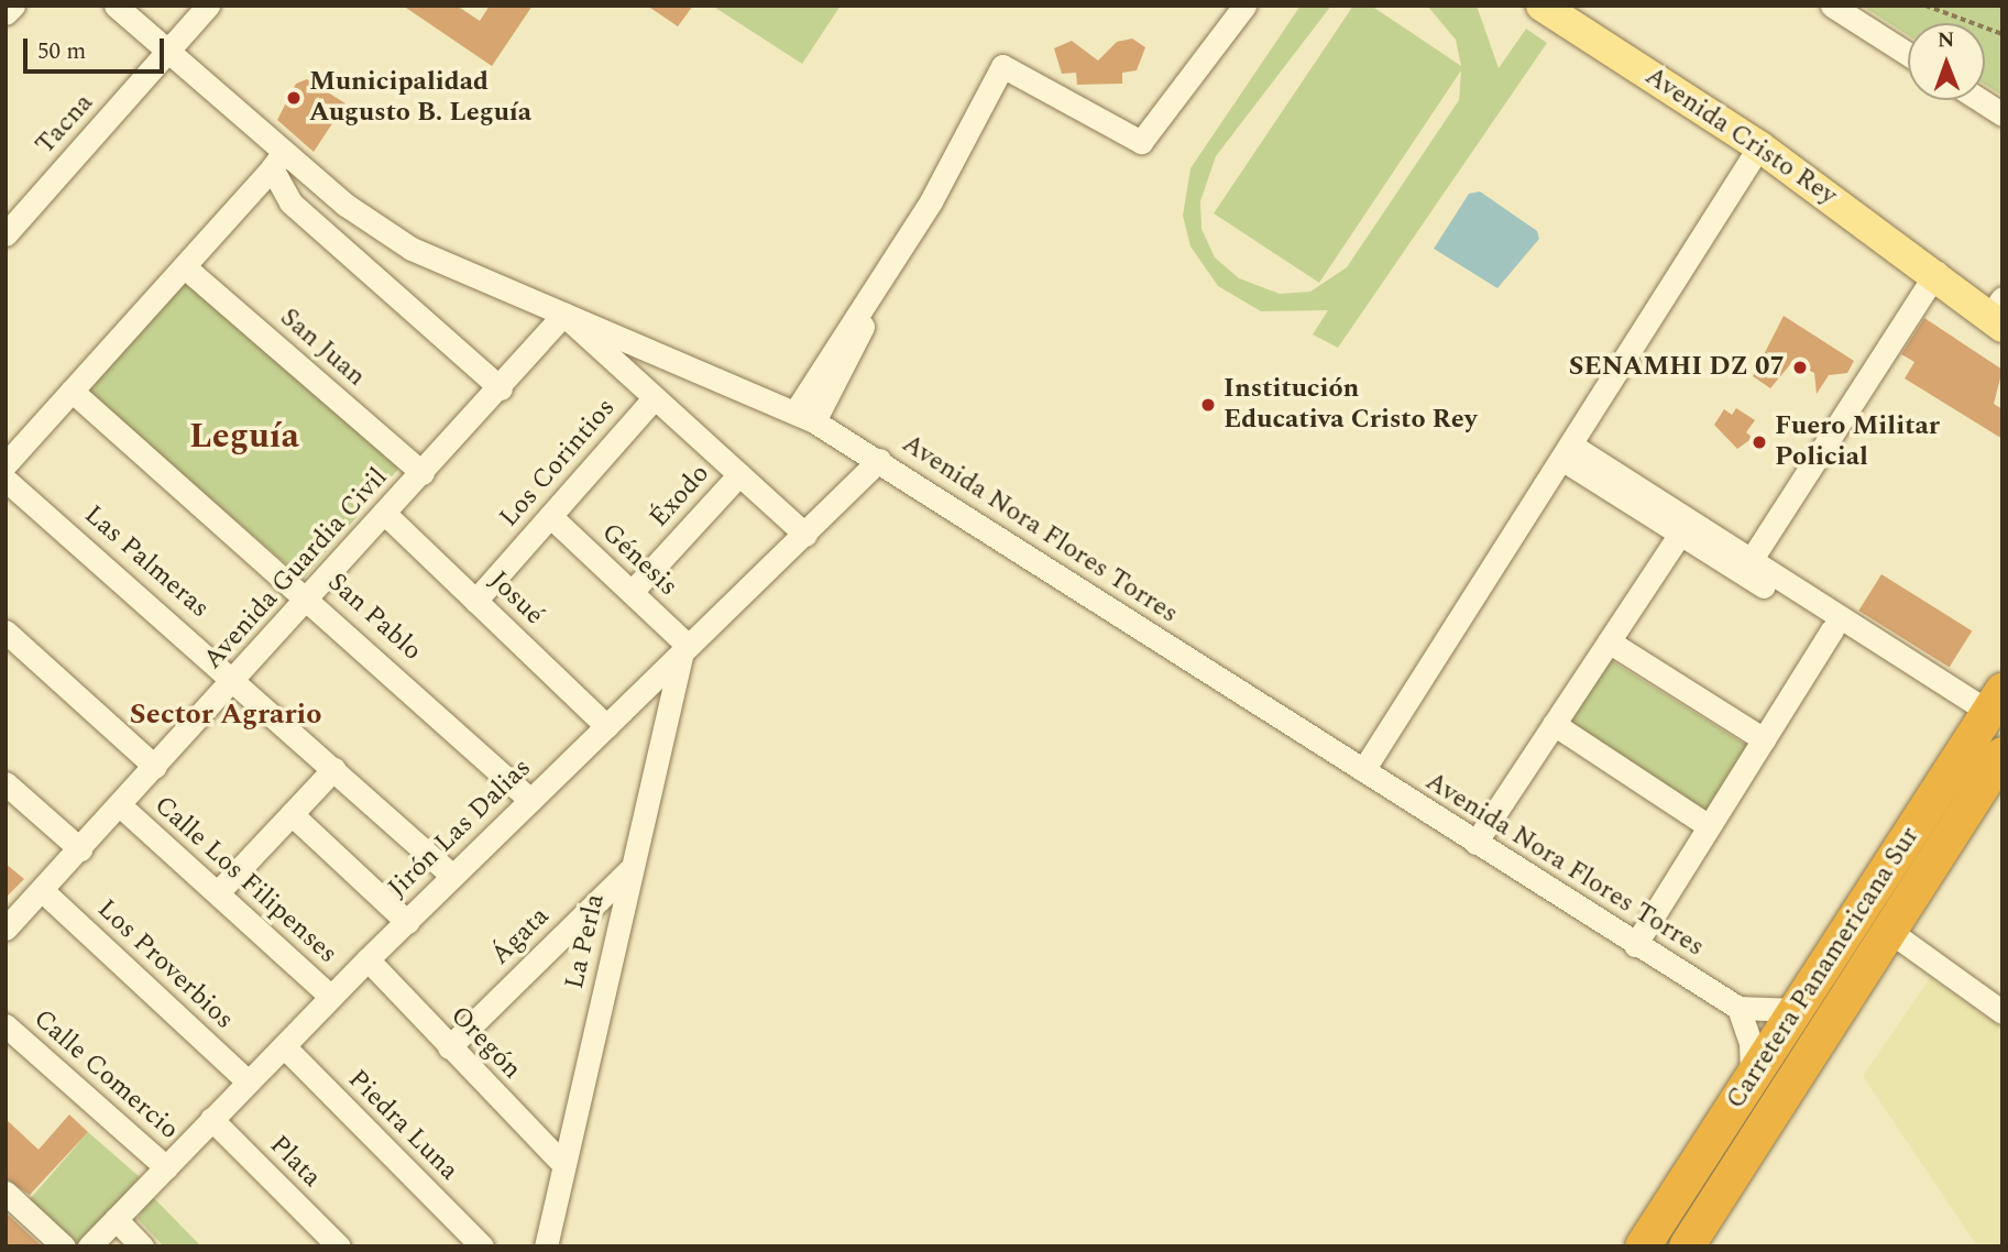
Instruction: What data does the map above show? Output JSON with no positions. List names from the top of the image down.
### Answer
{
  "streets": {
    "highway": ["Carretera Panamericana Sur"],
    "main road": ["Avenida Cristo Rey"],
    "street": [
      "Tacna",
      "San Juan",
      "Los Corintios",
      "Éxodo",
      "Avenida Nora Flores Torres",
      "Génesis",
      "Las Palmeras",
      "Avenida Guardia Civil",
      "Josué",
      "San Pablo",
      "Jirón Las Dalias",
      "Calle Los Filipenses",
      "Ágata",
      "La Perla",
      "Los Proverbios",
      "Oregón",
      "Calle Comercio",
      "Piedra Luna",
      "Plata"
    ]
  },
  "crossings": [
    ["Tacna", "Avenida Nora Flores Torres"],
    ["San Juan", "Avenida Guardia Civil"],
    ["Los Corintios", "Génesis"],
    ["Los Corintios", "Josué"],
    ["Éxodo", "Génesis"],
    ["Avenida Nora Flores Torres", "Avenida Guardia Civil"],
    ["Avenida Nora Flores Torres", "Jirón Las Dalias"],
    ["Avenida Nora Flores Torres", "Carretera Panamericana Sur"],
    ["Génesis", "Jirón Las Dalias"],
    ["Génesis", "La Perla"],
    ["Las Palmeras", "Avenida Guardia Civil"],
    ["Las Palmeras", "Jirón Las Dalias"],
    ["Avenida Guardia Civil", "Josué"],
    ["Avenida Guardia Civil", "San Pablo"],
    ["Avenida Guardia Civil", "Calle Los Filipenses"],
    ["Avenida Guardia Civil", "Los Proverbios"],
    ["Josué", "Jirón Las Dalias"],
    ["San Pablo", "Jirón Las Dalias"],
    ["Jirón Las Dalias", "Calle Los Filipenses"],
    ["Jirón Las Dalias", "La Perla"],
    ["Jirón Las Dalias", "Los Proverbios"],
    ["Jirón Las Dalias", "Oregón"],
    ["Jirón Las Dalias", "Calle Comercio"],
    ["Jirón Las Dalias", "Piedra Luna"],
    ["Jirón Las Dalias", "Plata"],
    ["Ágata", "La Perla"],
    ["Ágata", "Oregón"],
    ["La Perla", "Oregón"]
  ],
  "districts": ["Leguía", "Sector Agrario"],
  "places": [
    "Municipalidad Augusto B. Leguía",
    "SENAMHI DZ 07",
    "Institución Educativa Cristo Rey",
    "Fuero Militar Policial"
  ],
  "scale_bar": "50 m",
  "north": "top"
}
